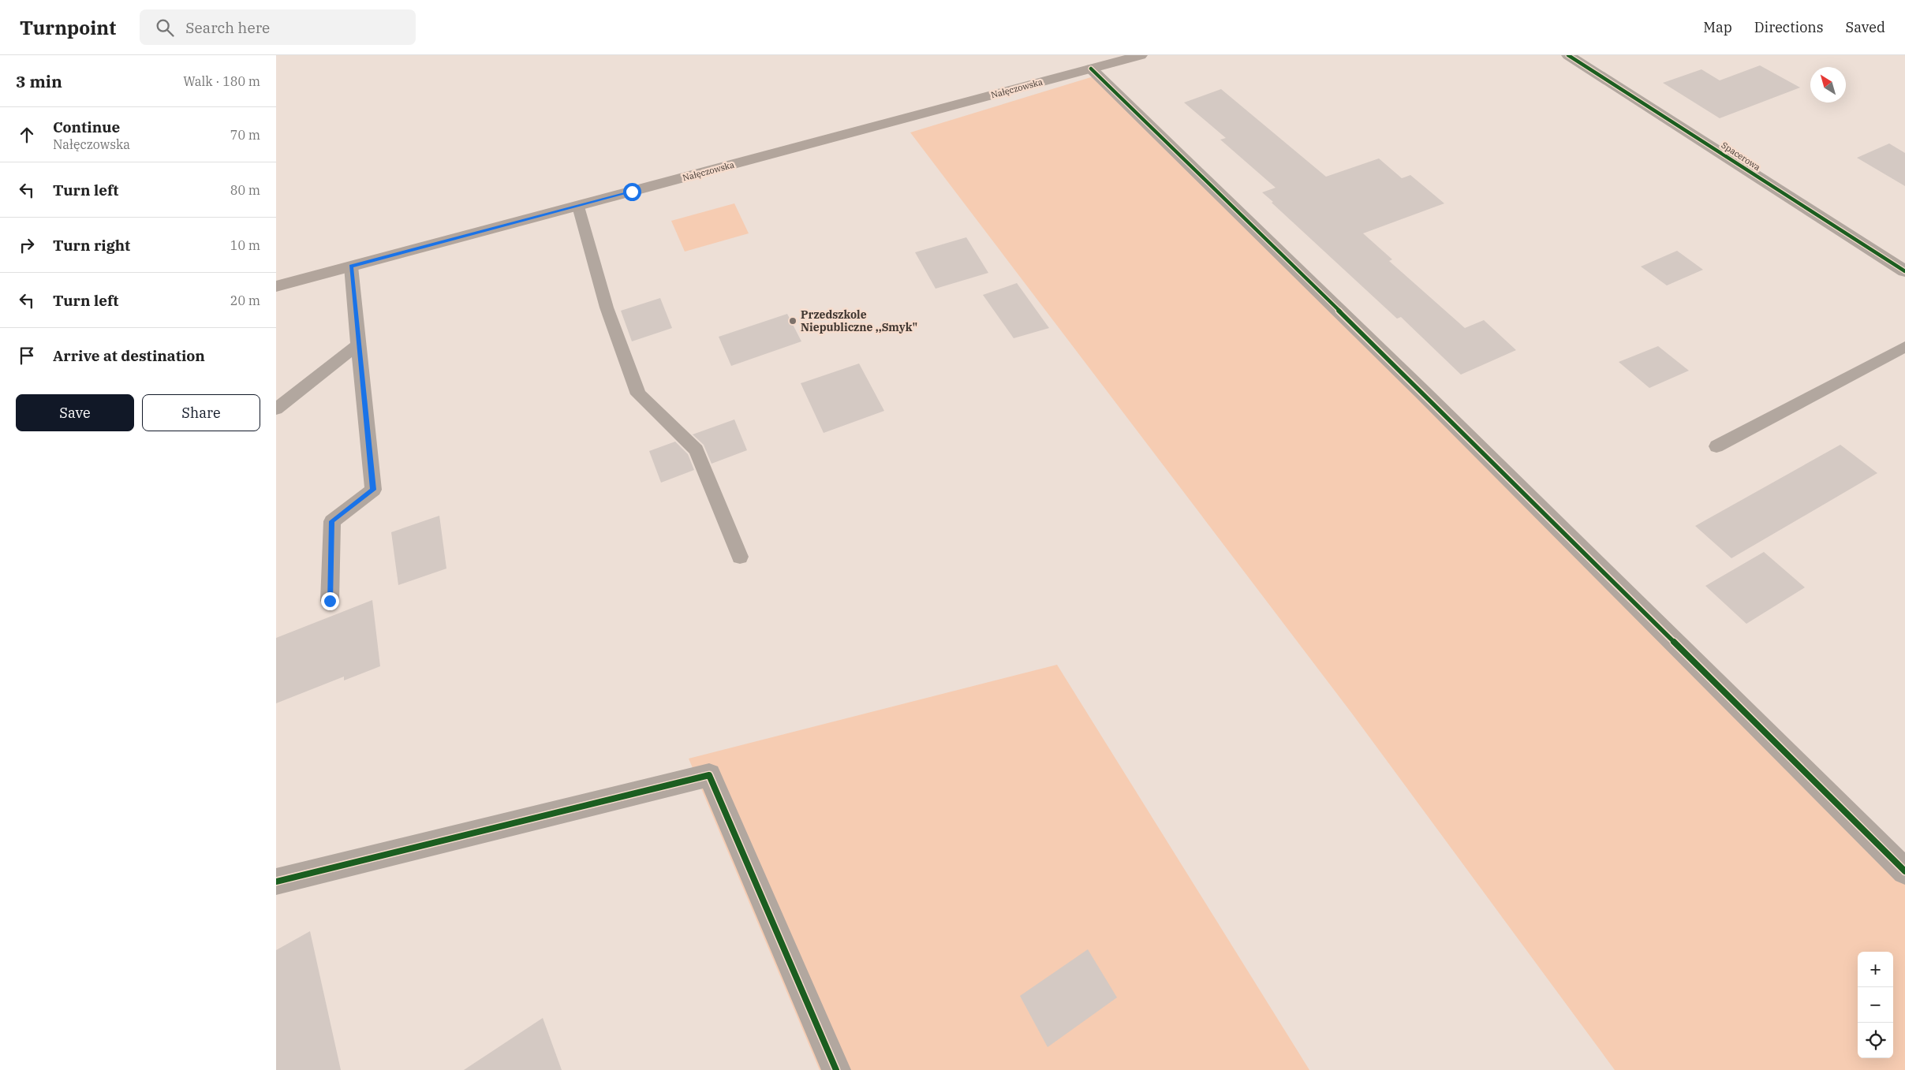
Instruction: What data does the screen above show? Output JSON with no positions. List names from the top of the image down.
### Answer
{
  "streets": {
    "main road": ["Nałęczowska"],
    "street": ["Spacerowa"]
  },
  "places": ["Przedszkole Niepubliczne ,,Smyk\""],
  "north": "top left",
  "page": {
    "header": "Turnpoint",
    "search": "Search here",
    "nav": ["Map", "Directions", "Saved"],
    "heading": ["3 min", "Walk · 180 m"],
    "list": [
      ["Continue", "Nałęczowska", "70 m"],
      ["Turn left", "80 m"],
      ["Turn right", "10 m"],
      ["Turn left", "20 m"],
      "Arrive at destination"
    ],
    "buttons": ["Save", "Share"],
    "map_buttons": ["+", "−"]
  }
}
